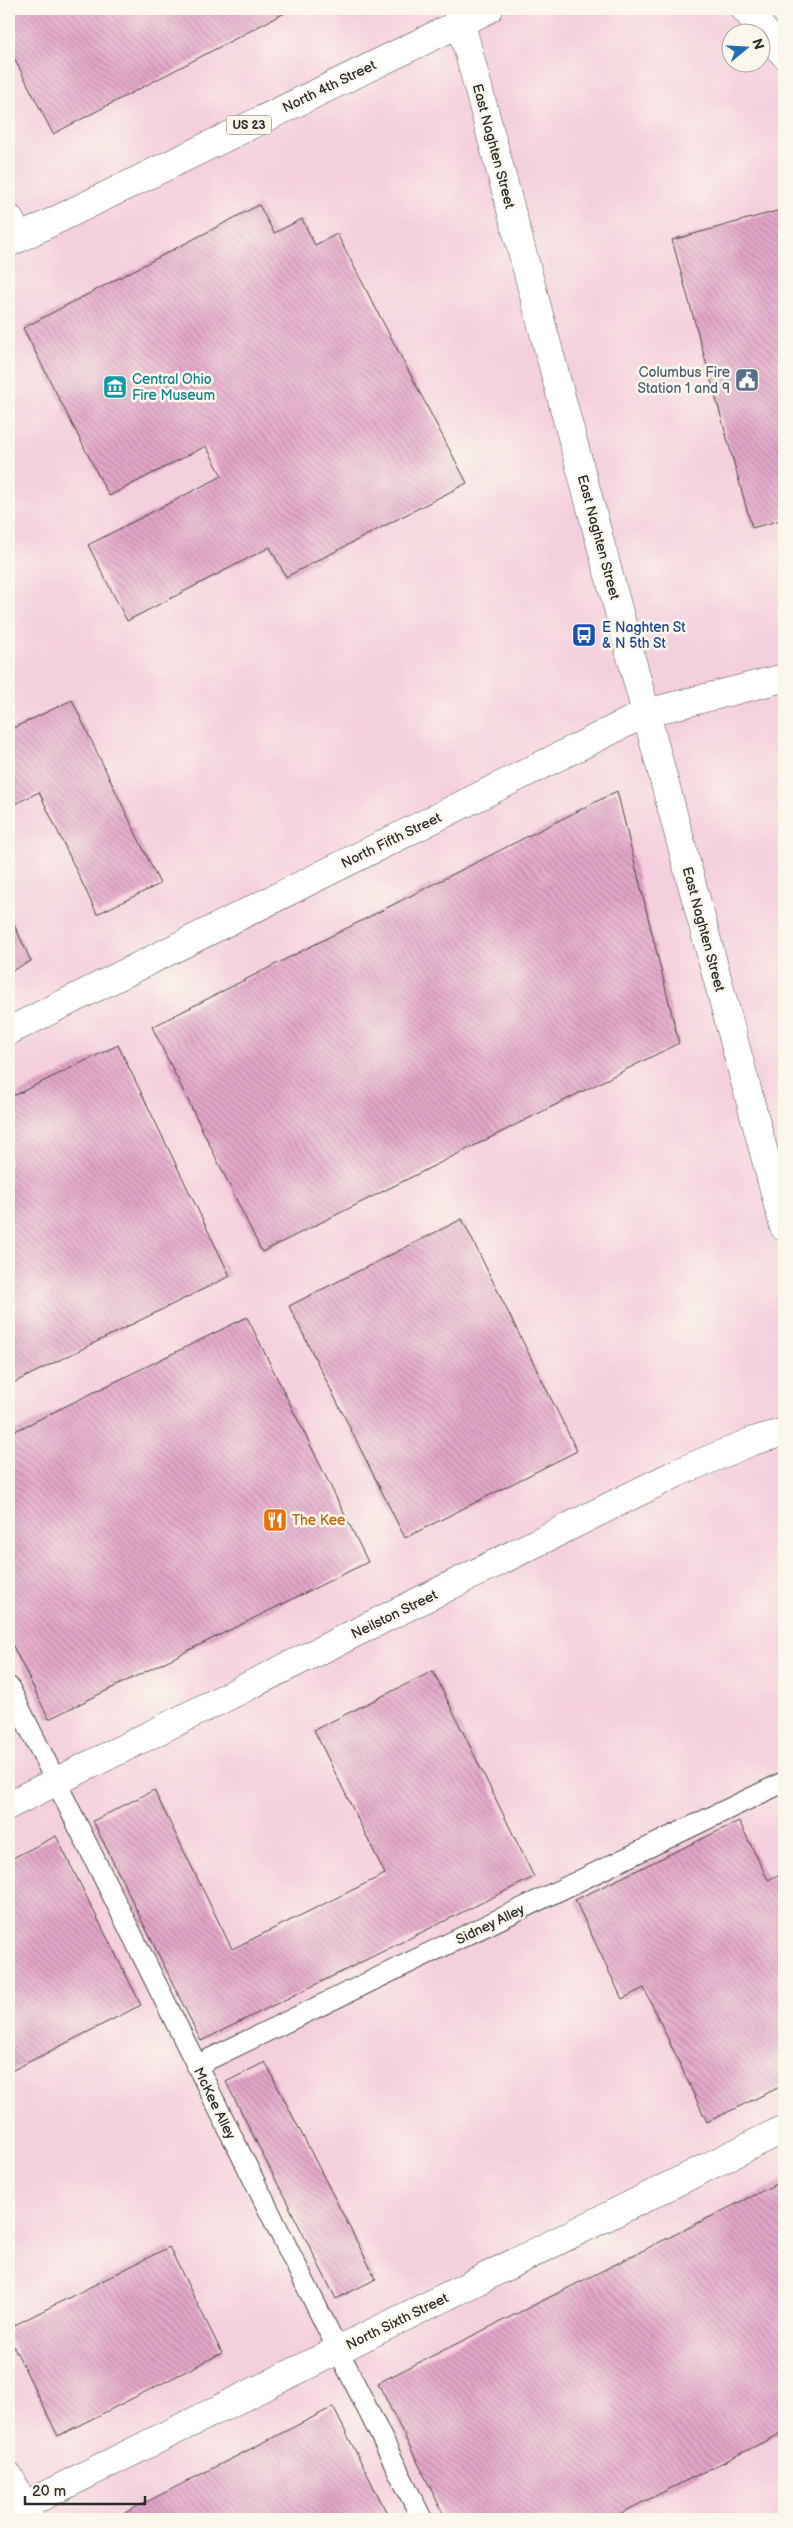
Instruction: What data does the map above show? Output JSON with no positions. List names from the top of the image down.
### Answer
{
  "streets": {
    "street": [
      "North 4th Street",
      "US 23",
      "East Naghten Street",
      "North Fifth Street",
      "Neilston Street",
      "North Sixth Street"
    ],
    "lane": ["Sidney Alley", "McKee Alley"]
  },
  "crossings": [
    ["North 4th Street", "East Naghten Street"],
    ["East Naghten Street", "North Fifth Street"],
    ["Neilston Street", "McKee Alley"],
    ["Sidney Alley", "McKee Alley"],
    ["McKee Alley", "North Sixth Street"]
  ],
  "places": {
    "public building": ["Columbus Fire Station 1 and 9"],
    "museum": ["Central Ohio Fire Museum"],
    "bus stop": ["E Naghten St & N 5th St"],
    "restaurant": ["The Kee"]
  },
  "scale_bar": "20 m",
  "north": "right"
}
